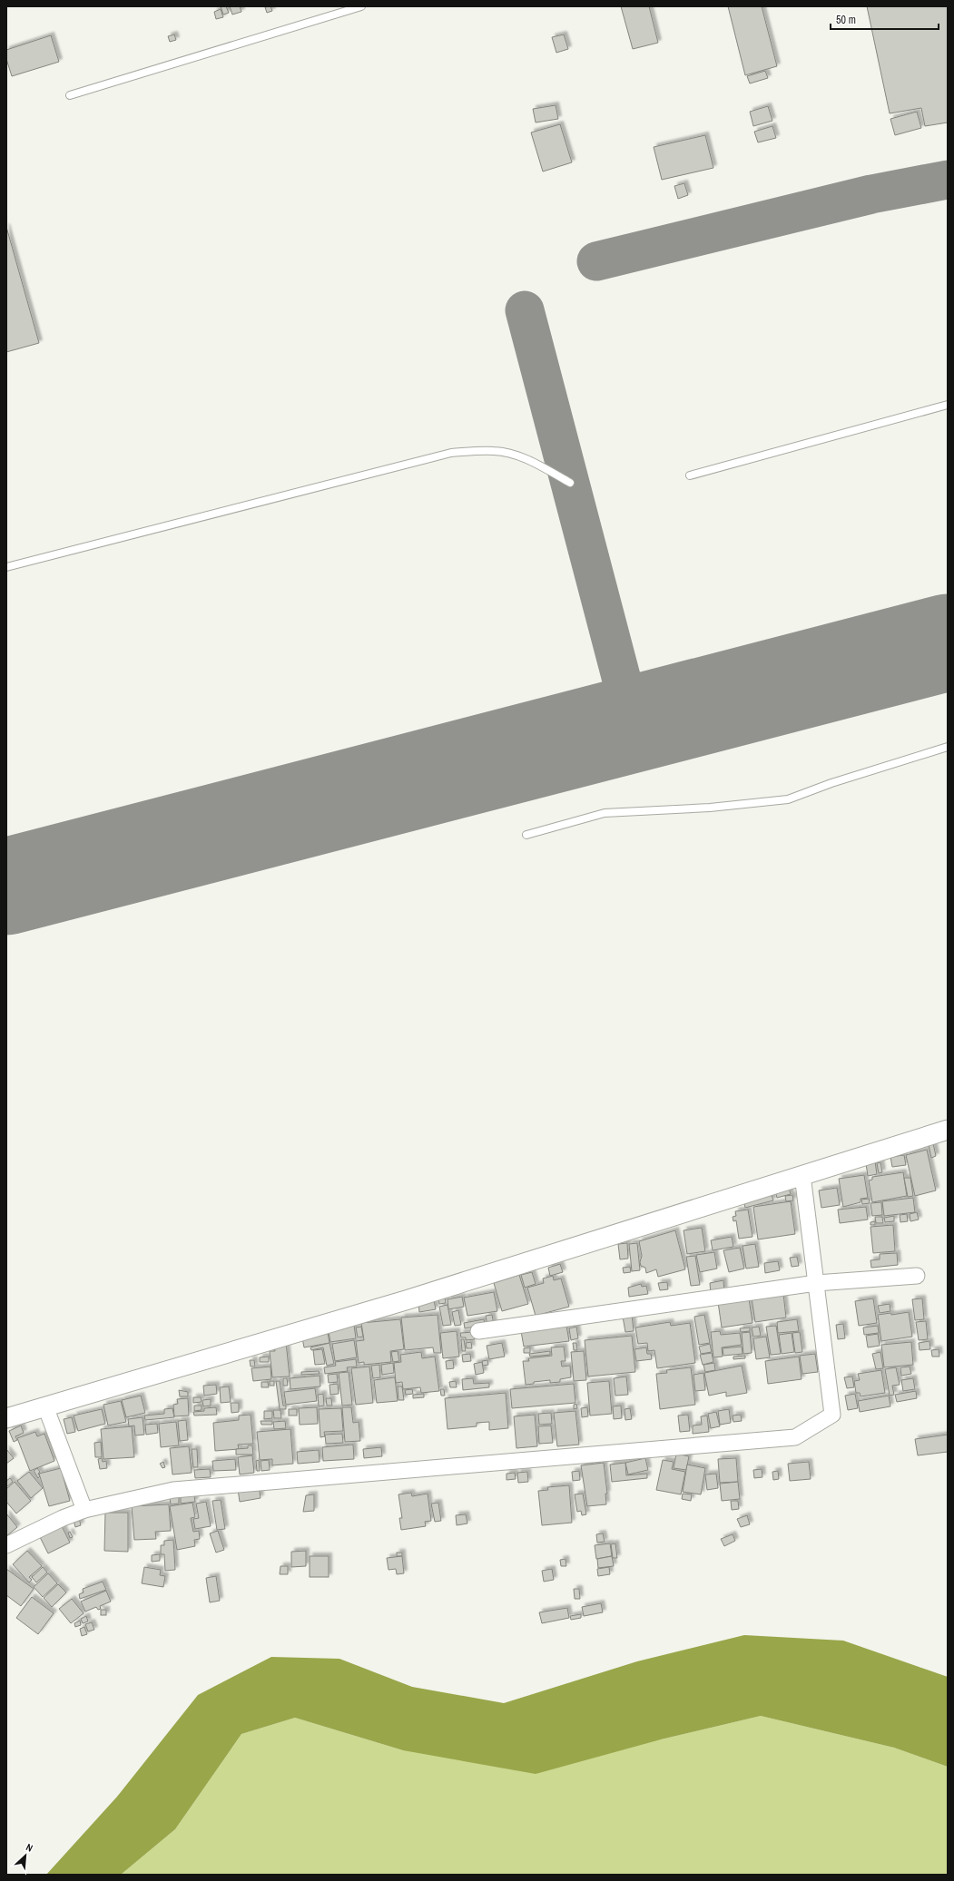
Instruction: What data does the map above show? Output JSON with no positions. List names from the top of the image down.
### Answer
{
  "scale_bar": "50 m",
  "north": "top right"
}
